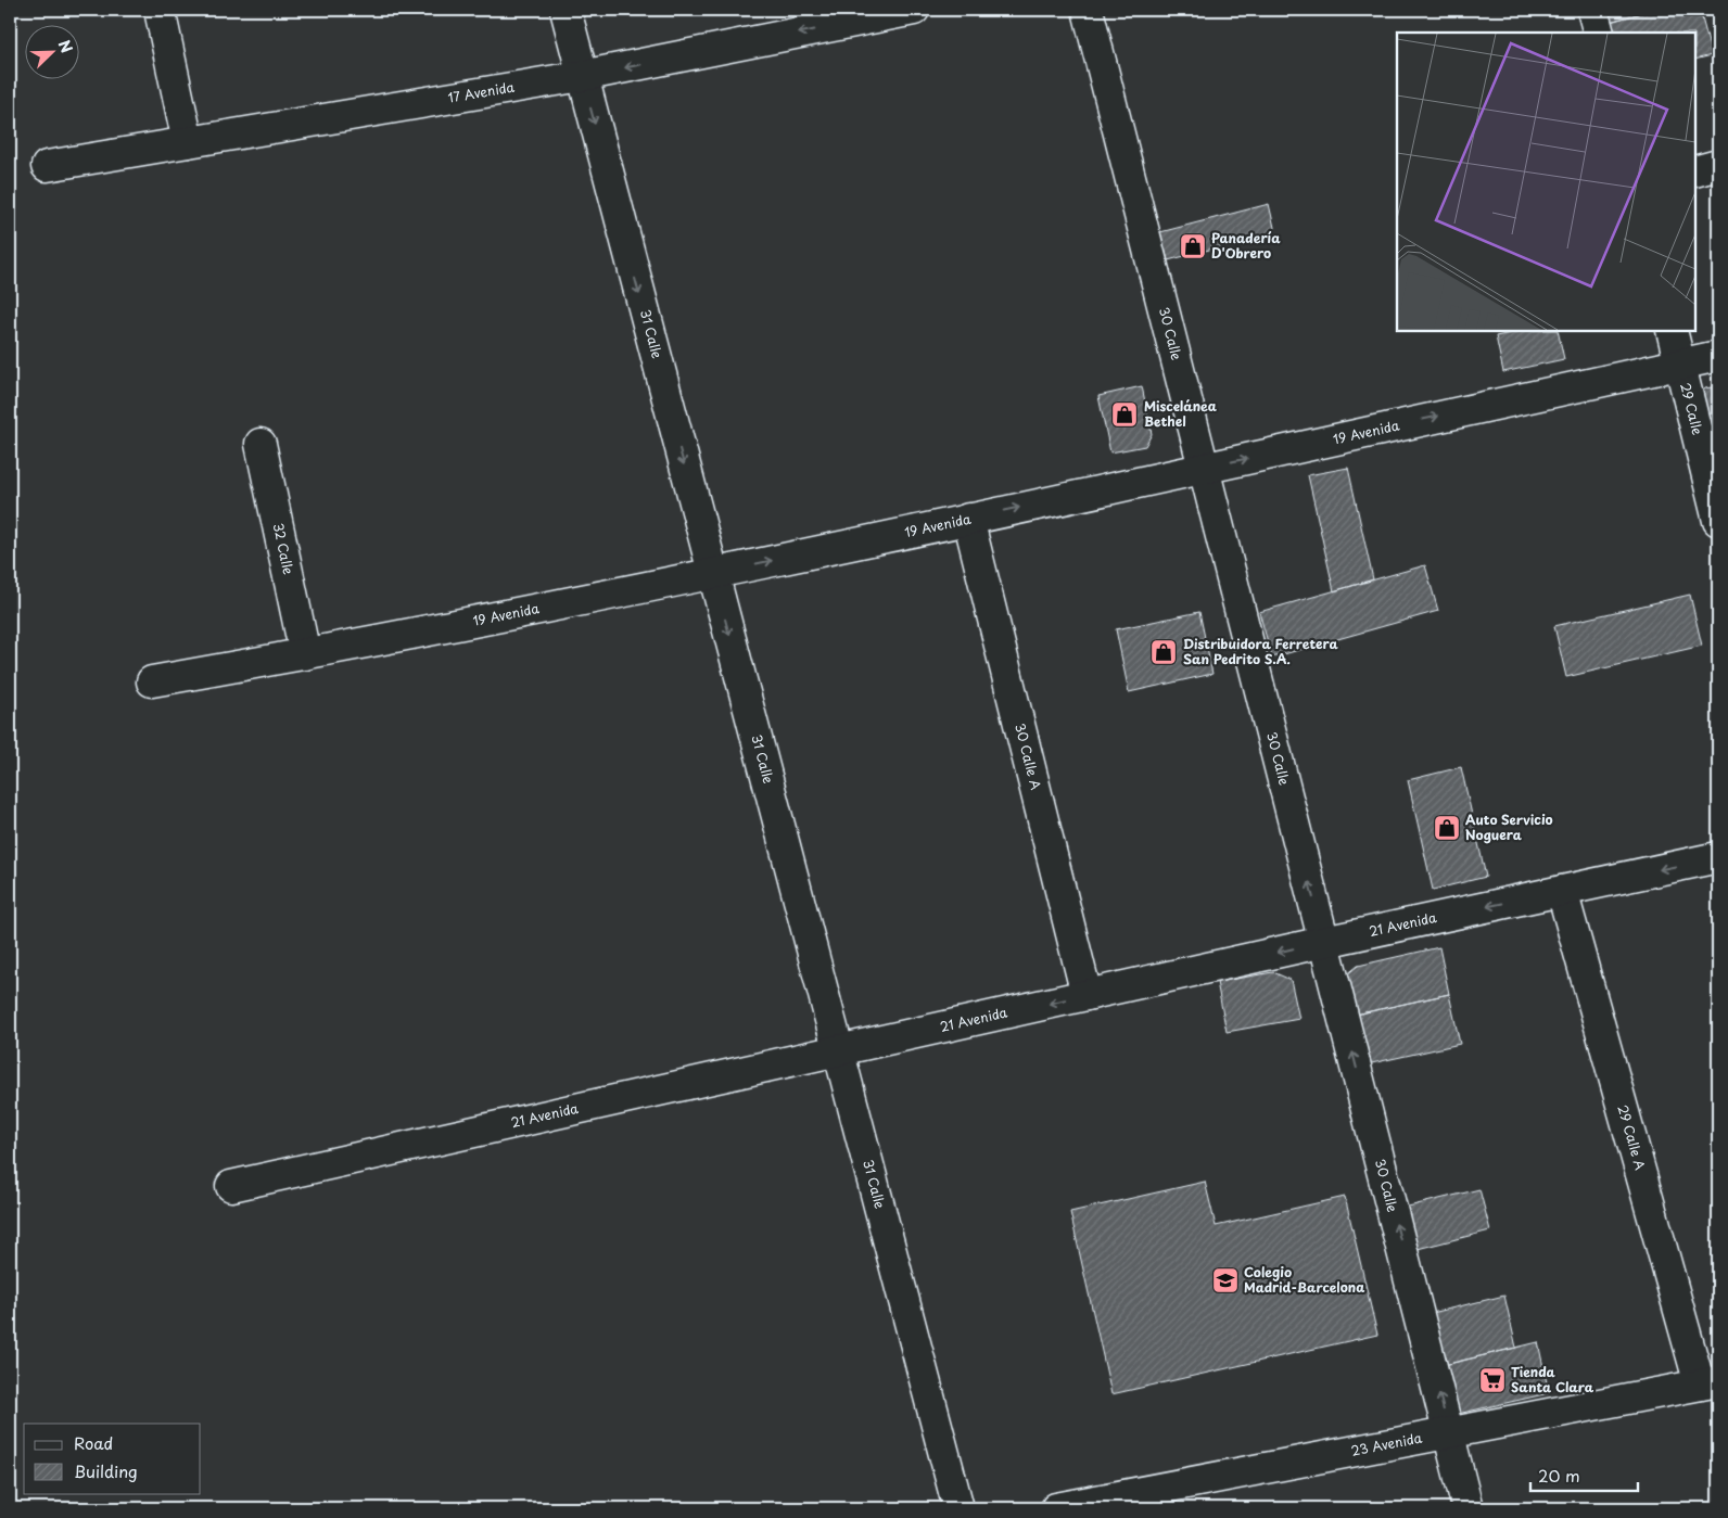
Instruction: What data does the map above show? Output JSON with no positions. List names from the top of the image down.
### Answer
{
  "streets": {
    "street": [
      "17 Avenida",
      "30 Calle",
      "31 Calle",
      "29 Calle",
      "19 Avenida",
      "32 Calle",
      "30 Calle A",
      "21 Avenida",
      "29 Calle A",
      "23 Avenida"
    ]
  },
  "crossings": [
    ["17 Avenida", "31 Calle"],
    ["30 Calle", "19 Avenida"],
    ["30 Calle", "21 Avenida"],
    ["30 Calle", "23 Avenida"],
    ["31 Calle", "19 Avenida"],
    ["31 Calle", "21 Avenida"],
    ["29 Calle", "19 Avenida"],
    ["19 Avenida", "32 Calle"],
    ["19 Avenida", "30 Calle A"],
    ["30 Calle A", "21 Avenida"],
    ["21 Avenida", "29 Calle A"],
    ["29 Calle A", "23 Avenida"]
  ],
  "one_way": [
    "17 Avenida",
    "30 Calle",
    "31 Calle",
    "19 Avenida",
    "21 Avenida"
  ],
  "places": {
    "shop": [
      "Panadería D'Obrero",
      "Miscelánea Bethel",
      "Distribuidora Ferretera San Pedrito S.A.",
      "Auto Servicio Noguera"
    ],
    "school or university": ["Colegio Madrid-Barcelona"],
    "supermarket": ["Tienda Santa Clara"]
  },
  "legend": ["Road", "Building"],
  "scale_bar": "20 m",
  "north": "top right"
}
